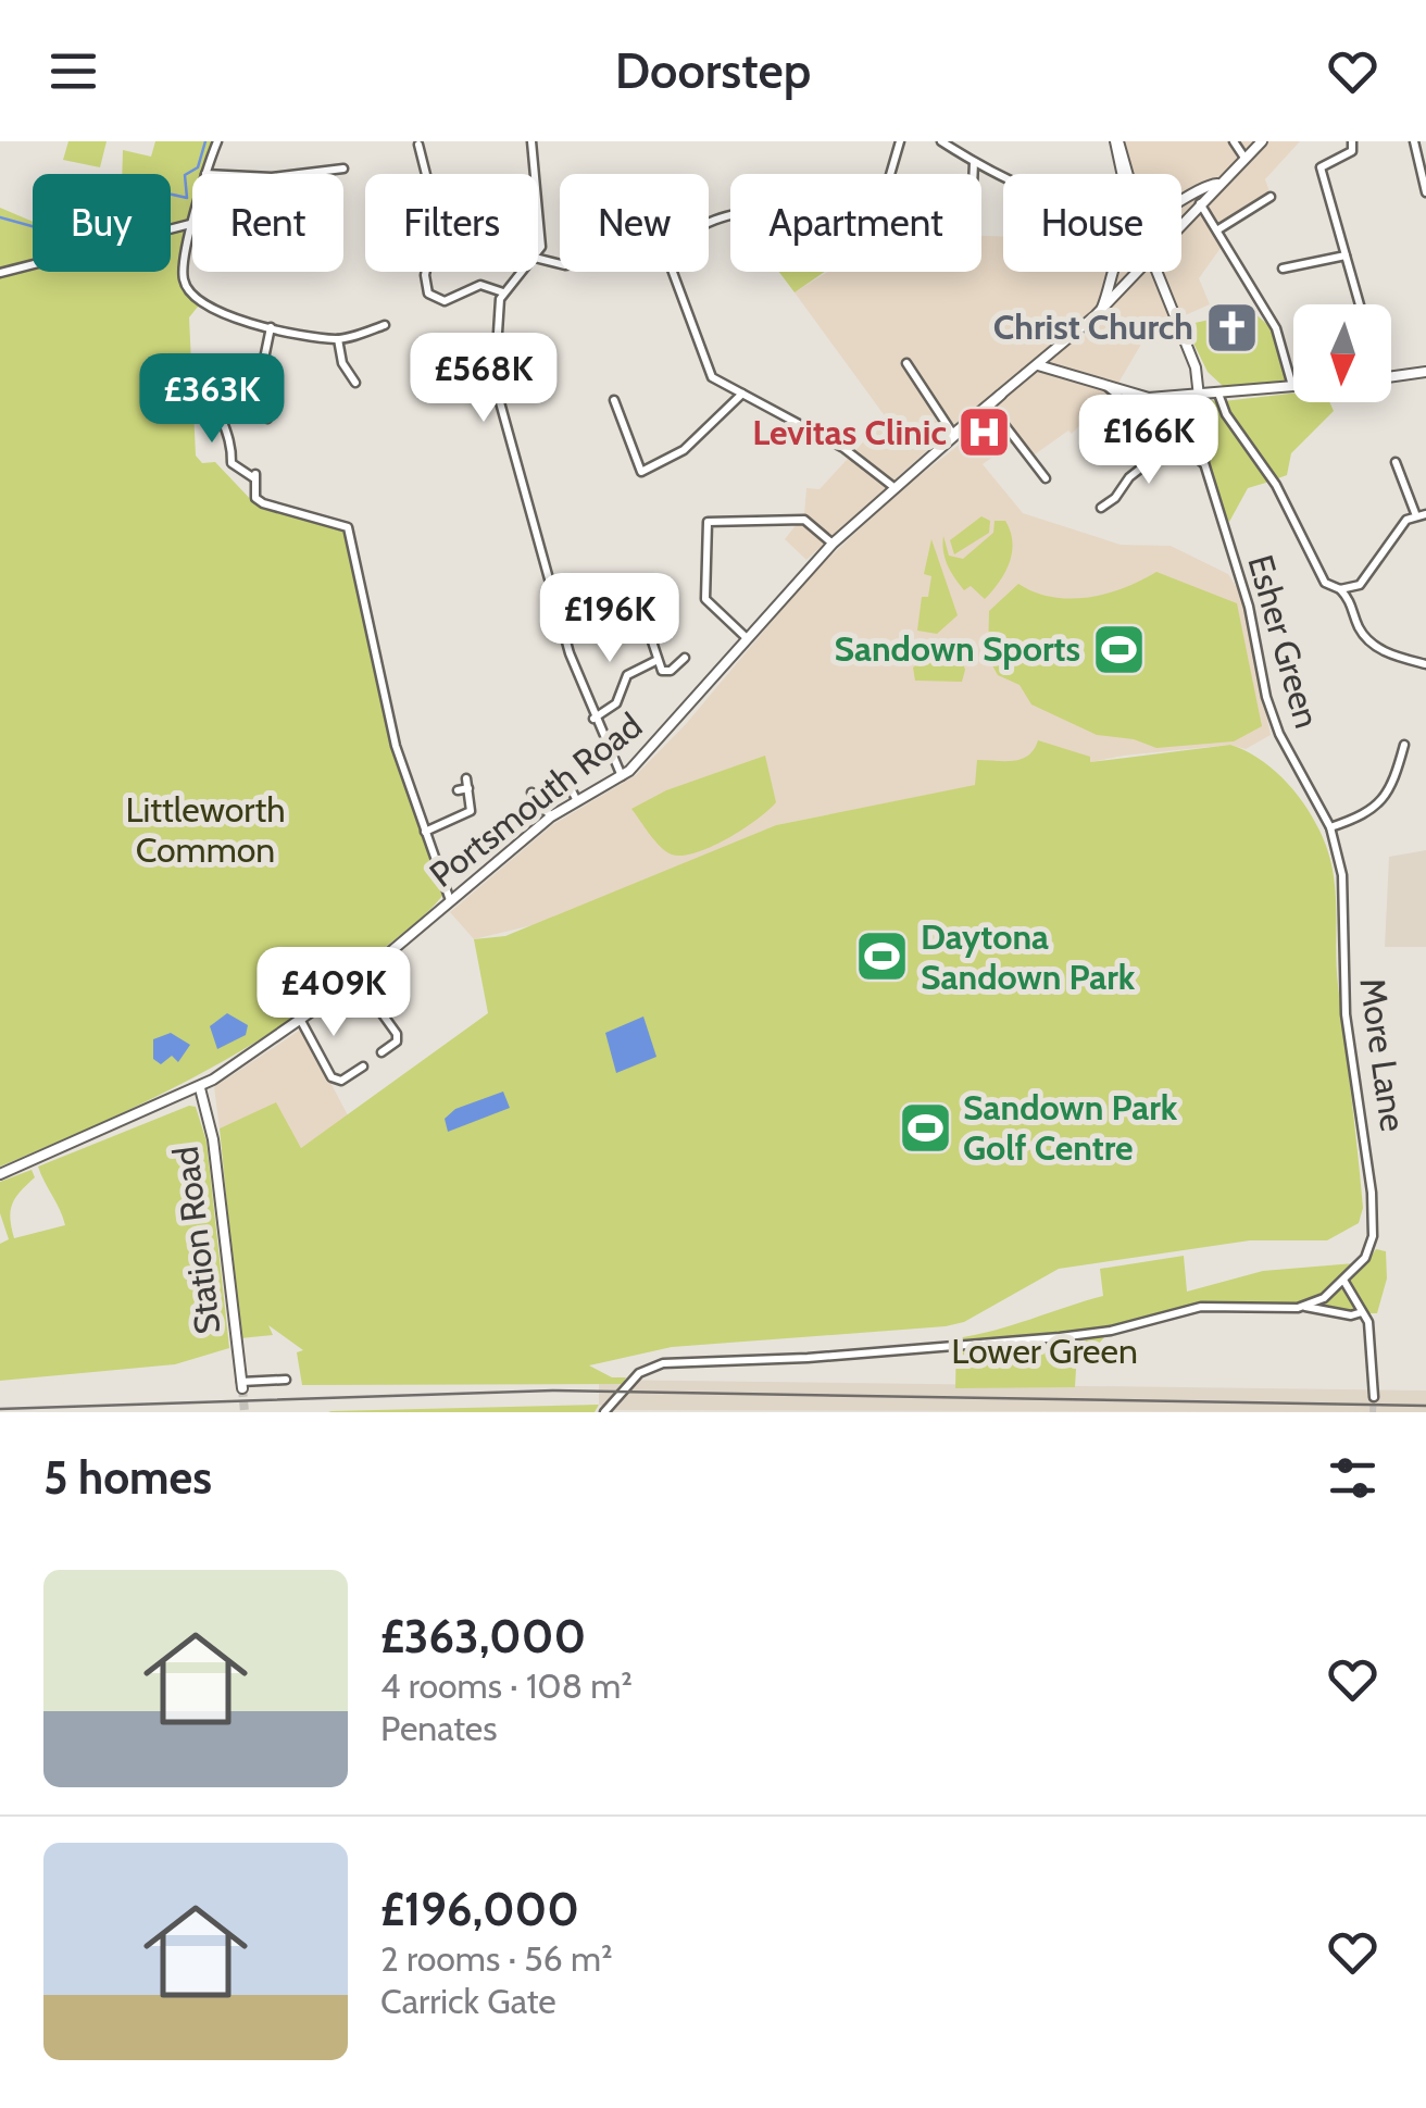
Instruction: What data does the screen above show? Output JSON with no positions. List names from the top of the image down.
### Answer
{
  "streets": {
    "main road": ["Portsmouth Road", "Station Road"],
    "street": ["Esher Green", "More Lane"]
  },
  "crossings": [
    ["Esher Green", "More Lane"],
    ["Portsmouth Road", "Station Road"]
  ],
  "parks": ["Littleworth Common", "Lower Green"],
  "places": {
    "church": ["Christ Church"],
    "hospital": ["Levitas Clinic"],
    "sports": ["Sandown Sports", "Daytona Sandown Park", "Sandown Park Golf Centre"]
  },
  "north": "bottom",
  "page": {
    "header": "Doorstep",
    "chip": [
      "Buy",
      "Rent",
      "Filters",
      "New",
      "Apartment",
      "House"
    ],
    "price": [
      "£568K",
      "£363K",
      "£166K",
      "£196K",
      "£409K"
    ],
    "heading": "5 homes",
    "list": [
      {
        "name": "£363,000",
        "note": "4 rooms · 108 m² · Penates"
      },
      {
        "name": "£196,000",
        "note": "2 rooms · 56 m² · Carrick Gate"
      }
    ]
  }
}
